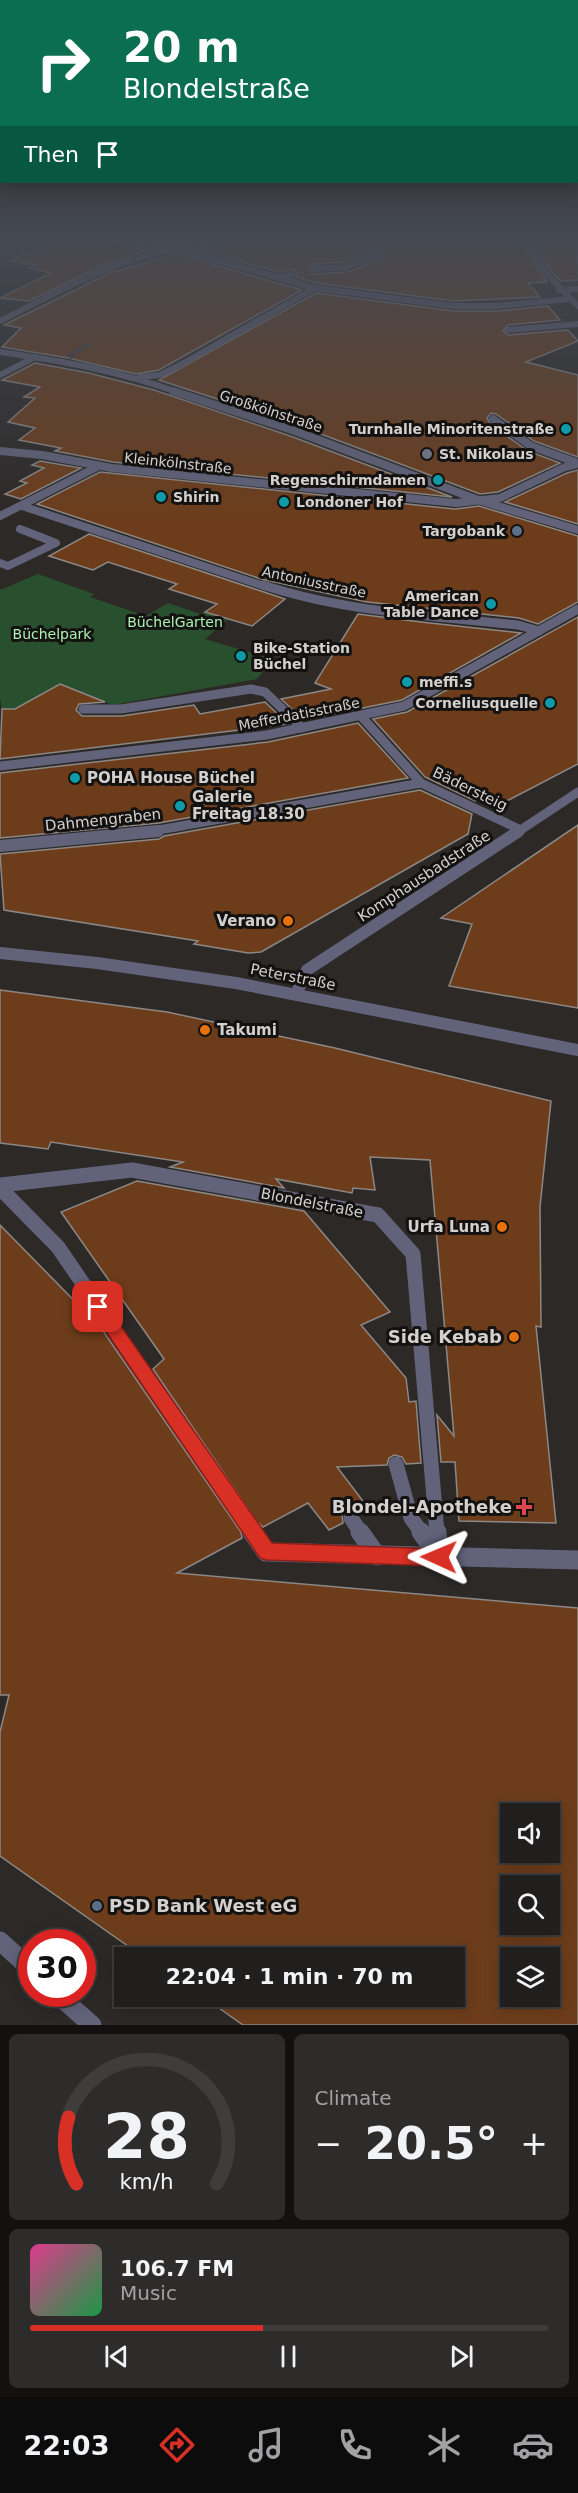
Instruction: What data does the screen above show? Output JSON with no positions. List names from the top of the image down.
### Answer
{
  "streets": {
    "street": [
      "Großkölnstraße",
      "Kleinkölnstraße",
      "Antoniusstraße",
      "Mefferdatisstraße",
      "Bädersteig",
      "Dahmengraben",
      "Komphausbadstraße",
      "Peterstraße",
      "Blondelstraße"
    ]
  },
  "crossings": [
    ["Großkölnstraße", "Kleinkölnstraße"],
    ["Antoniusstraße", "Mefferdatisstraße"],
    ["Mefferdatisstraße", "Bädersteig"],
    ["Bädersteig", "Dahmengraben"],
    ["Bädersteig", "Komphausbadstraße"],
    ["Komphausbadstraße", "Peterstraße"]
  ],
  "parks": ["BüchelGarten", "Büchelpark"],
  "places": {
    "other": [
      "Turnhalle Minoritenstraße",
      "St. Nikolaus",
      "Regenschirmdamen",
      "Shirin",
      "Londoner Hof",
      "Targobank",
      "American Table Dance",
      "Bike-Station Büchel",
      "meffi.s",
      "Corneliusquelle",
      "POHA House Büchel",
      "Galerie Freitag 18.30",
      "Verano",
      "Takumi",
      "Urfa Luna",
      "Side Kebab",
      "PSD Bank West eG"
    ],
    "health": ["Blondel-Apotheke"]
  },
  "page": {
    "turn": ["20 m", "Blondelstraße"],
    "then": "Then",
    "limit": "30",
    "trip": "22:04 · 1 min · 70 m",
    "tile": "Climate",
    "heat": ["−", "20.5°", "+"],
    "song": ["106.7 FM", "Music"],
    "tabs": "22:03",
    "gauge": ["28", "km/h"]
  }
}
